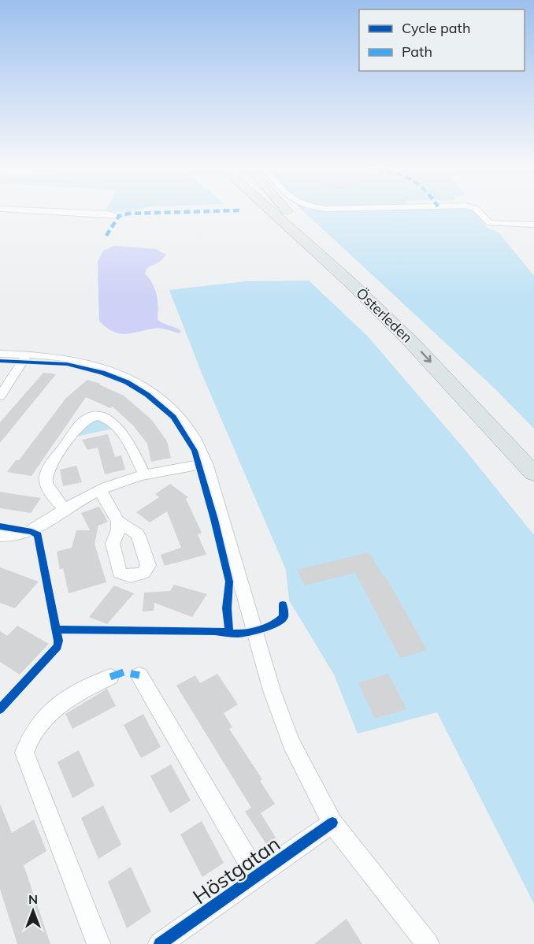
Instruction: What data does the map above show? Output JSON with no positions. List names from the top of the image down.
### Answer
{
  "streets": {
    "main road": ["Österleden"],
    "street": ["Höstgatan"]
  },
  "legend": ["Cycle path", "Path"],
  "north": "top"
}
